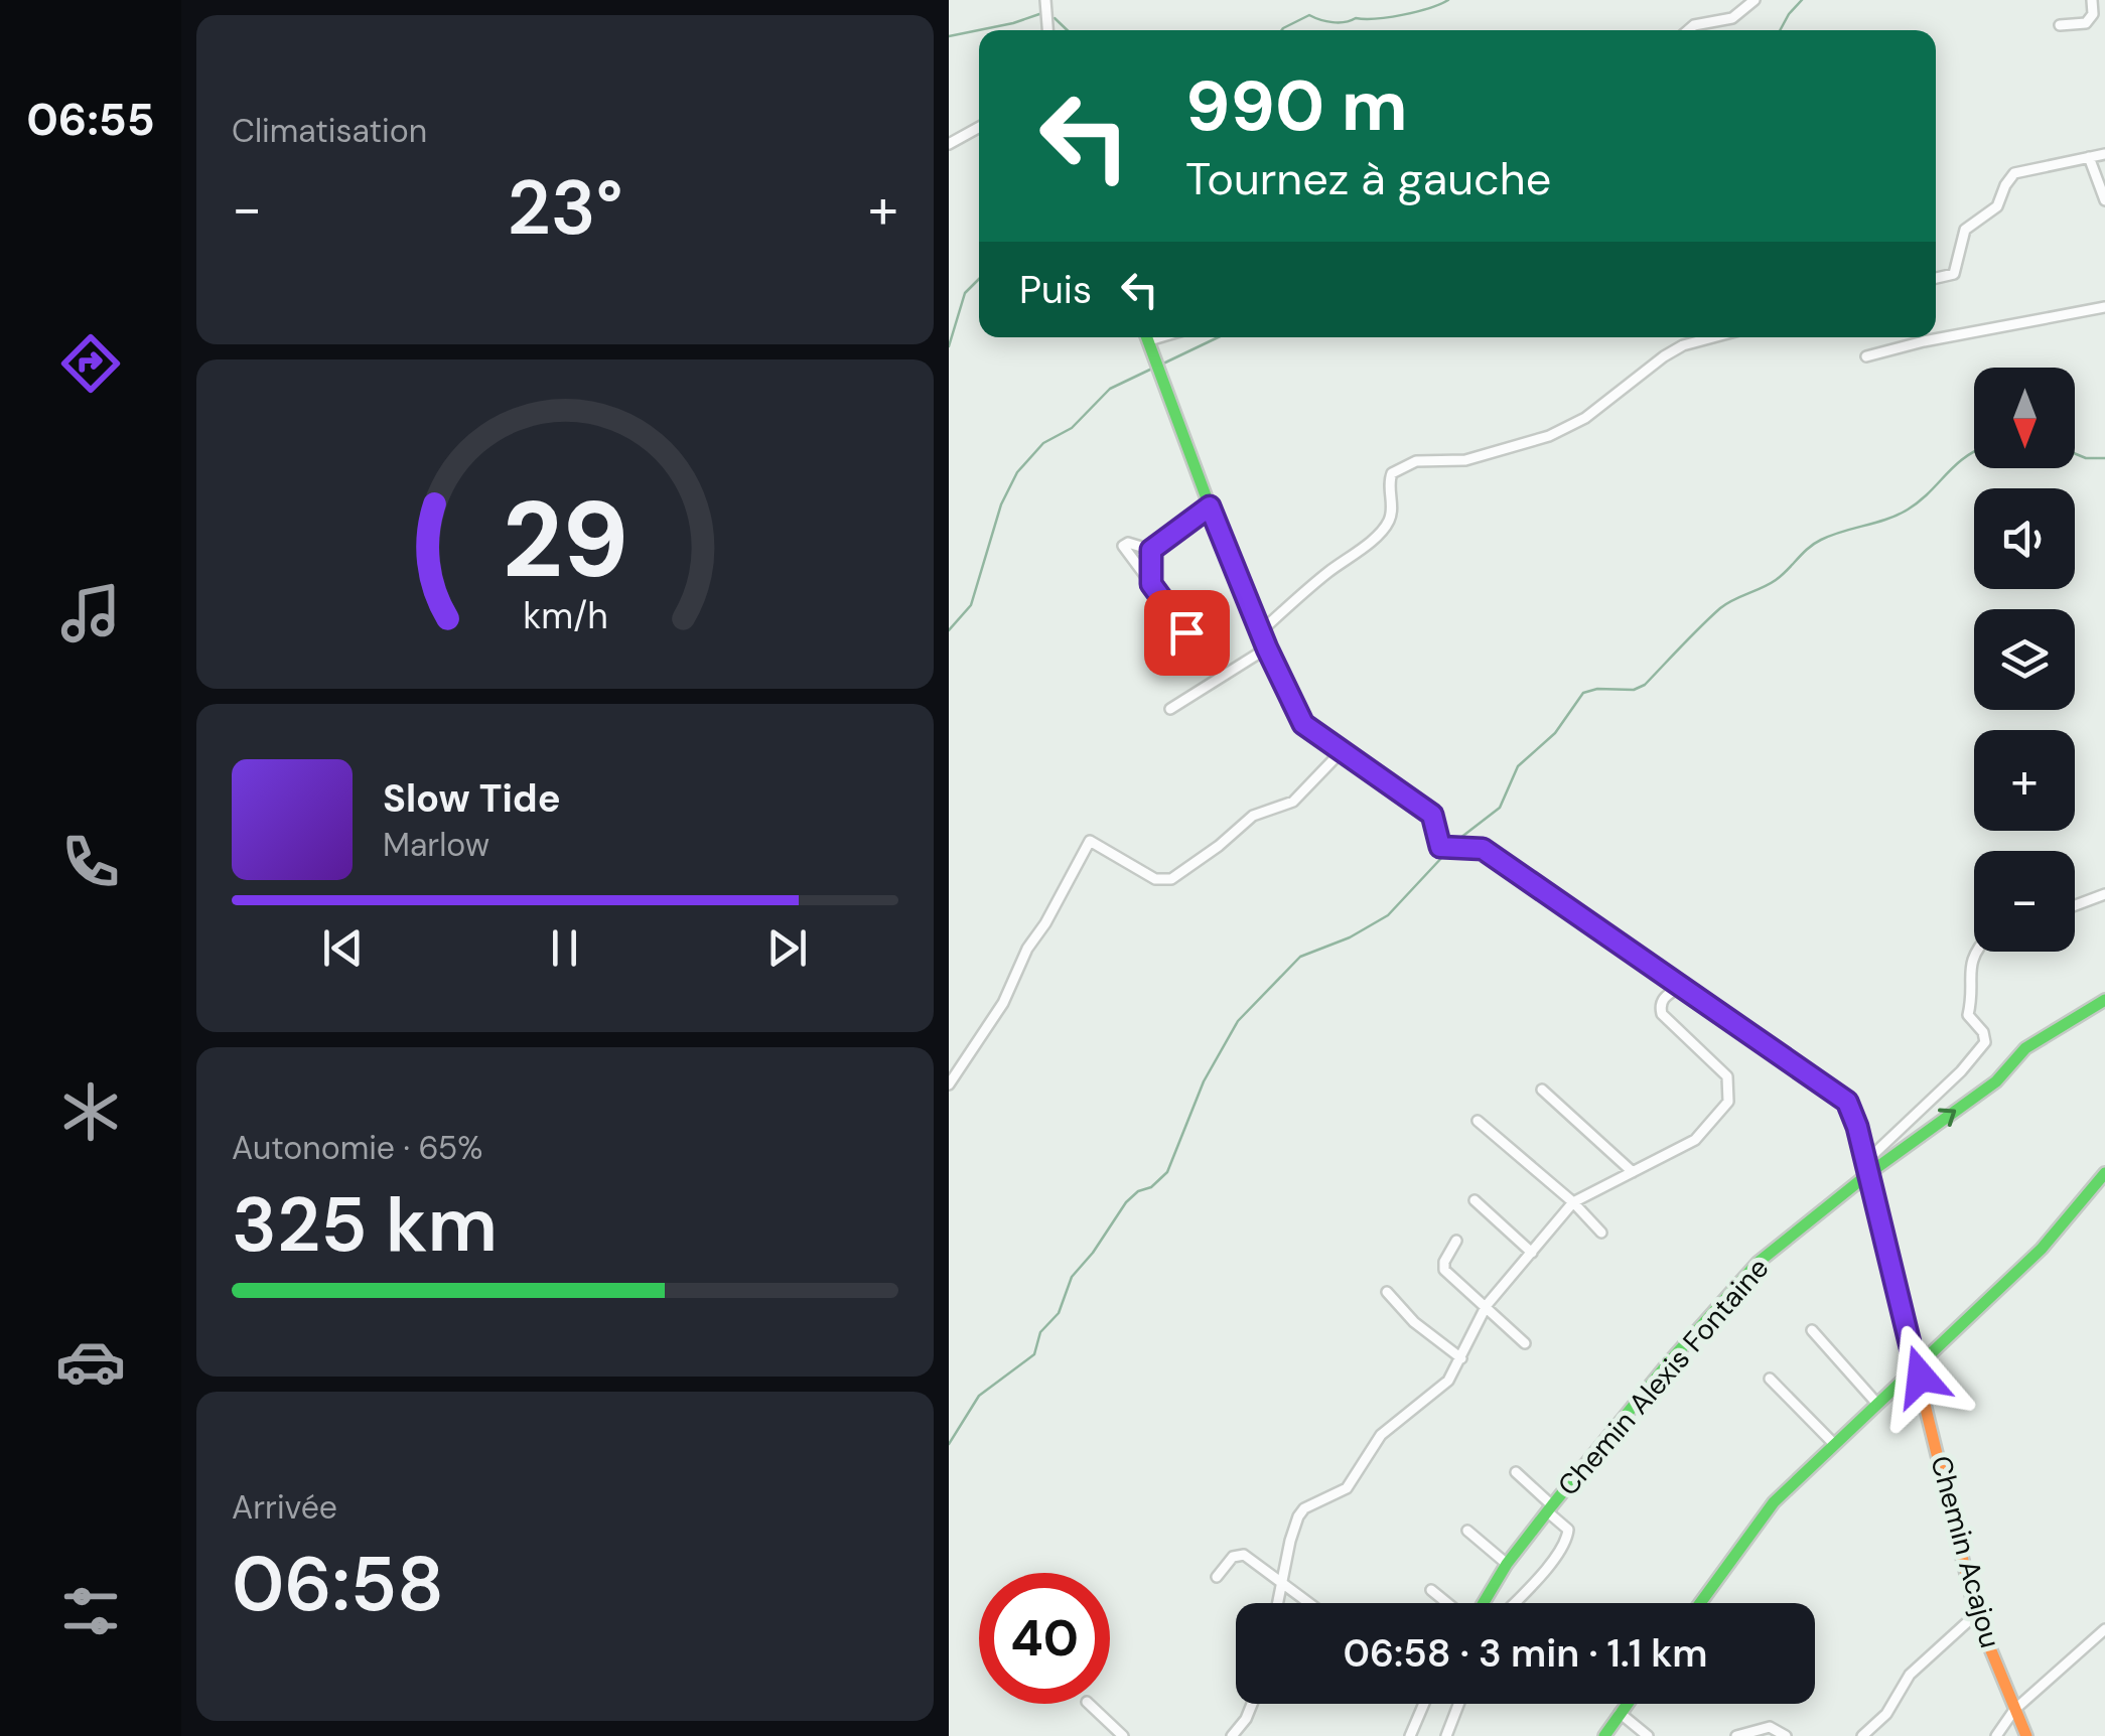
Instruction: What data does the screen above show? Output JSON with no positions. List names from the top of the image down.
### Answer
{
  "streets": {
    "street": ["Chemin Alexis Fontaine", "Chemin Acajou"]
  },
  "crossings": [
    ["Chemin Alexis Fontaine", "Chemin Acajou"]
  ],
  "north": "bottom",
  "page": {
    "tabs": "06:55",
    "tile": [
      "Climatisation",
      ["Autonomie · 65%", "325 km"],
      ["Arrivée", "06:58"]
    ],
    "turn": ["990 m", "Tournez à gauche"],
    "heat": ["−", "23°", "+"],
    "then": "Puis",
    "map_buttons": ["+", "−"],
    "song": ["Slow Tide", "Marlow"],
    "limit": "40",
    "trip": "06:58 · 3 min · 1.1 km",
    "gauge": ["29", "km/h"]
  }
}
